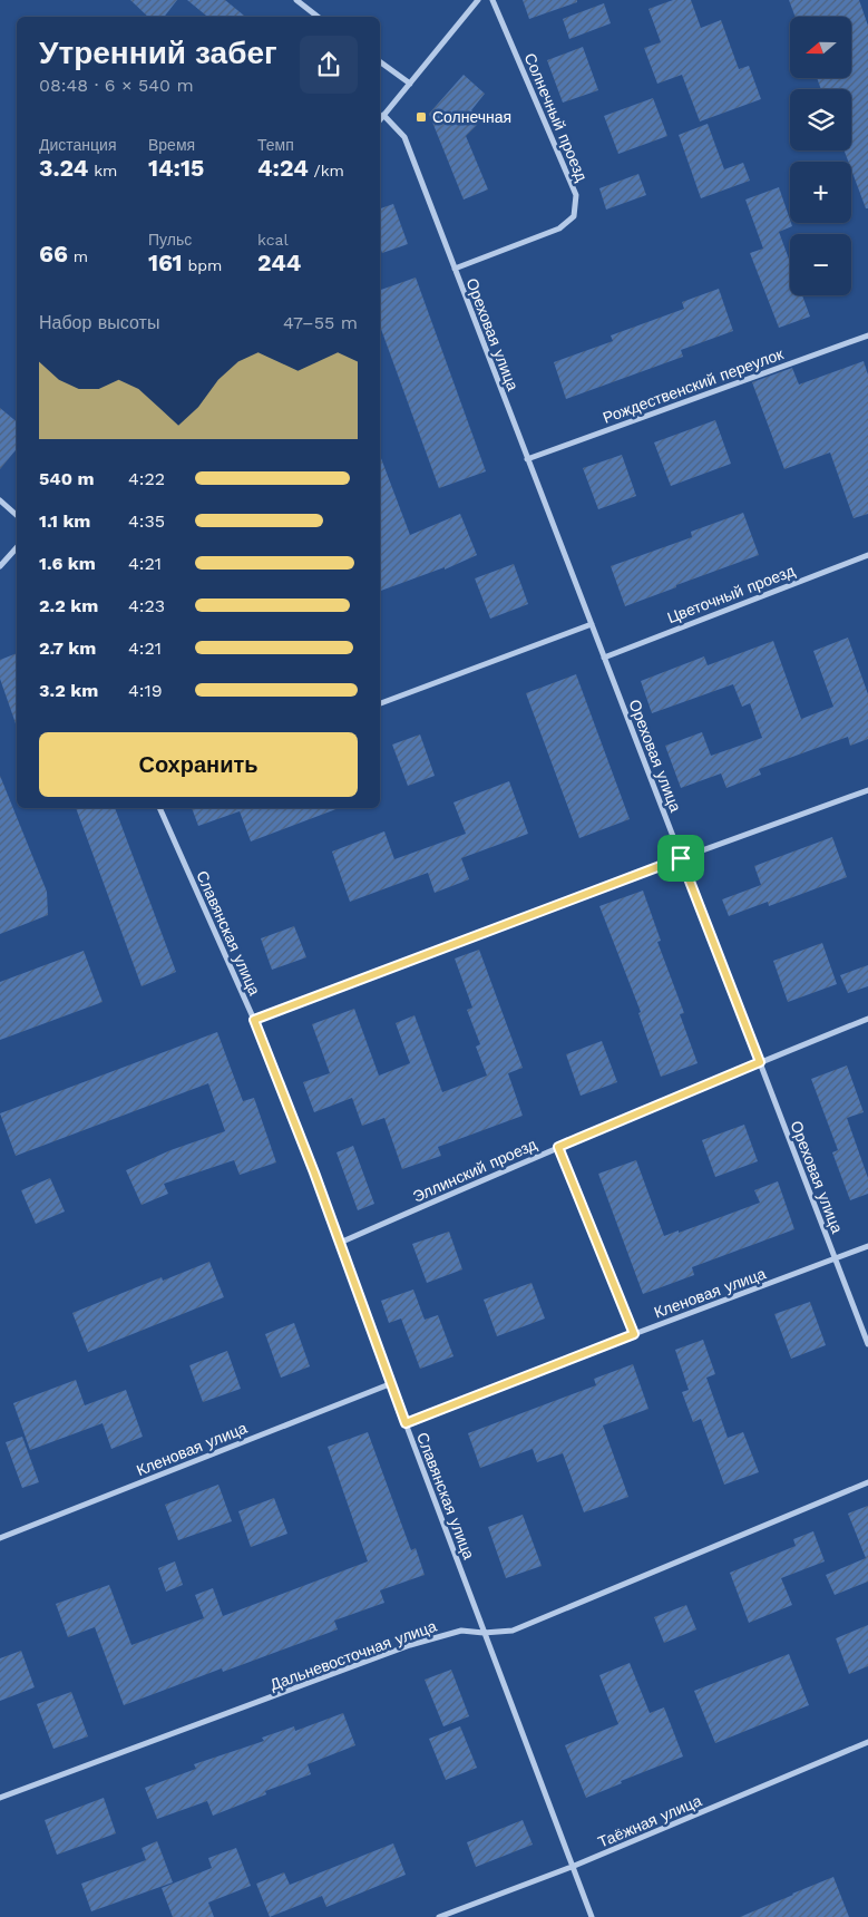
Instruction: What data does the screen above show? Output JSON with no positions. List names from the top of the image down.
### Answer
{
  "streets": {
    "street": [
      "Солнечный проезд",
      "Ореховая улица",
      "Рождественский переулок",
      "Цветочный проезд",
      "Славянская улица",
      "Эллинский проезд",
      "Кленовая улица",
      "Дальневосточная улица",
      "Таёжная улица"
    ]
  },
  "crossings": [
    ["Солнечный проезд", "Ореховая улица"],
    ["Ореховая улица", "Рождественский переулок"],
    ["Ореховая улица", "Цветочный проезд"],
    ["Ореховая улица", "Эллинский проезд"],
    ["Ореховая улица", "Кленовая улица"],
    ["Славянская улица", "Эллинский проезд"],
    ["Славянская улица", "Кленовая улица"],
    ["Славянская улица", "Дальневосточная улица"],
    ["Славянская улица", "Таёжная улица"]
  ],
  "places": {
    "transit": ["Солнечная"]
  },
  "north": "left",
  "page": {
    "map_buttons": ["+", "−"],
    "heading": ["Утренний забег", "08:48 · 6 × 540 m"],
    "stats": [
      ["Дистанция", "3.24 km"],
      ["Время", "14:15"],
      ["Темп", "4:24 /km"],
      ["66 m"],
      ["Пульс", "161 bpm"],
      ["kcal", "244"]
    ],
    "chart": ["Набор высоты", "47–55 m"],
    "list": [
      {
        "name": "540 m",
        "note": "4:22"
      },
      {
        "name": "1.1 km",
        "note": "4:35"
      },
      {
        "name": "1.6 km",
        "note": "4:21"
      },
      {
        "name": "2.2 km",
        "note": "4:23"
      },
      {
        "name": "2.7 km",
        "note": "4:21"
      },
      {
        "name": "3.2 km",
        "note": "4:19"
      }
    ],
    "buttons": "Сохранить"
  }
}
